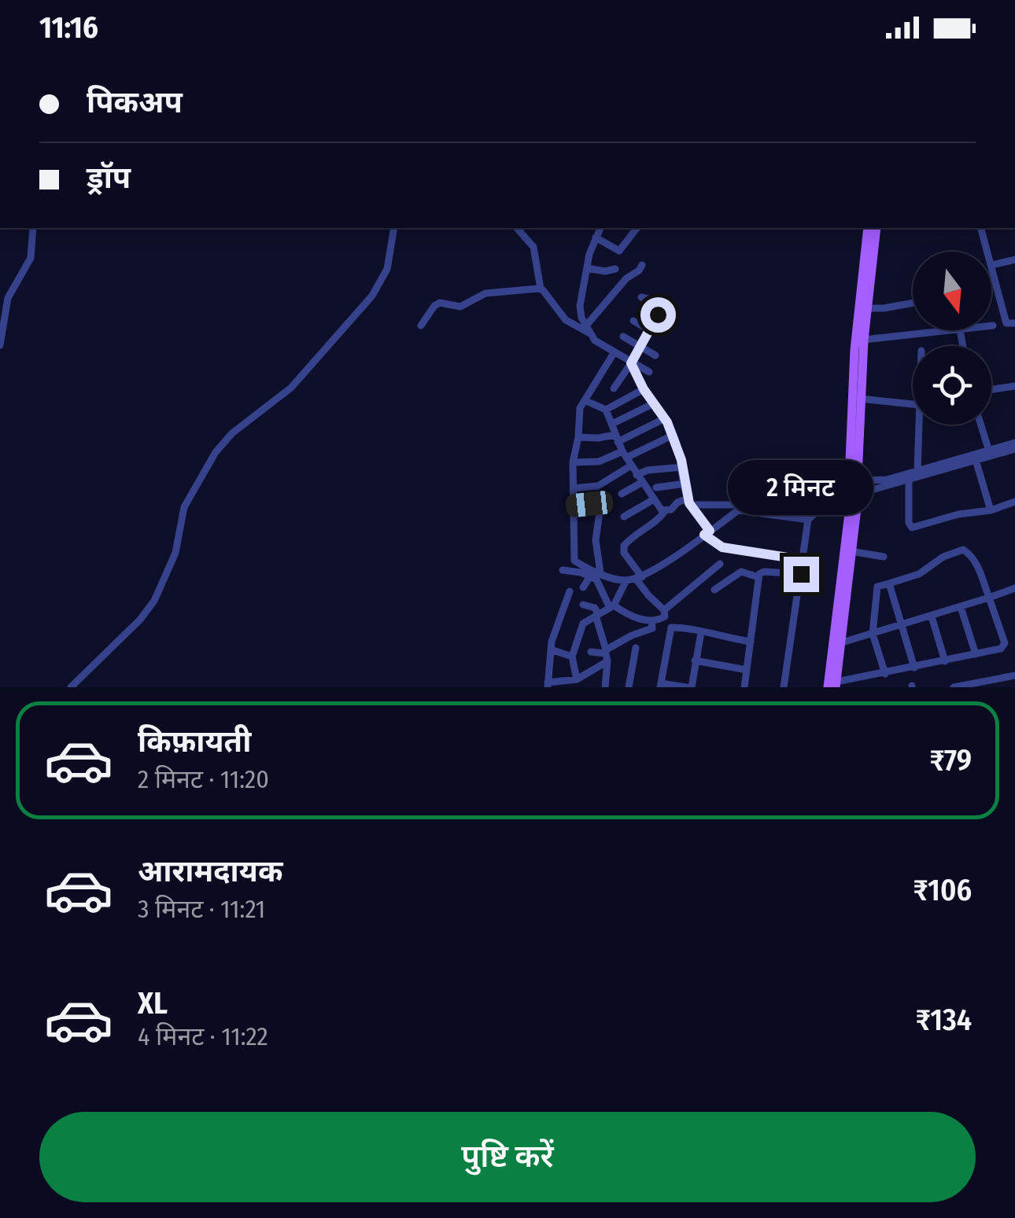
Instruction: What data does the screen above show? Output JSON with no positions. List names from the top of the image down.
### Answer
{
  "north": "bottom",
  "page": {
    "status": "11:16",
    "banner": ["पिकअप", "ड्रॉप"],
    "bubble": "2 मिनट",
    "list": [
      {
        "name": "किफ़ायती",
        "note": "2 मिनट · 11:20",
        "value": "₹79"
      },
      {
        "name": "आरामदायक",
        "note": "3 मिनट · 11:21",
        "value": "₹106"
      },
      {
        "name": "XL",
        "note": "4 मिनट · 11:22",
        "value": "₹134"
      }
    ],
    "buttons": "पुष्टि करें"
  }
}
